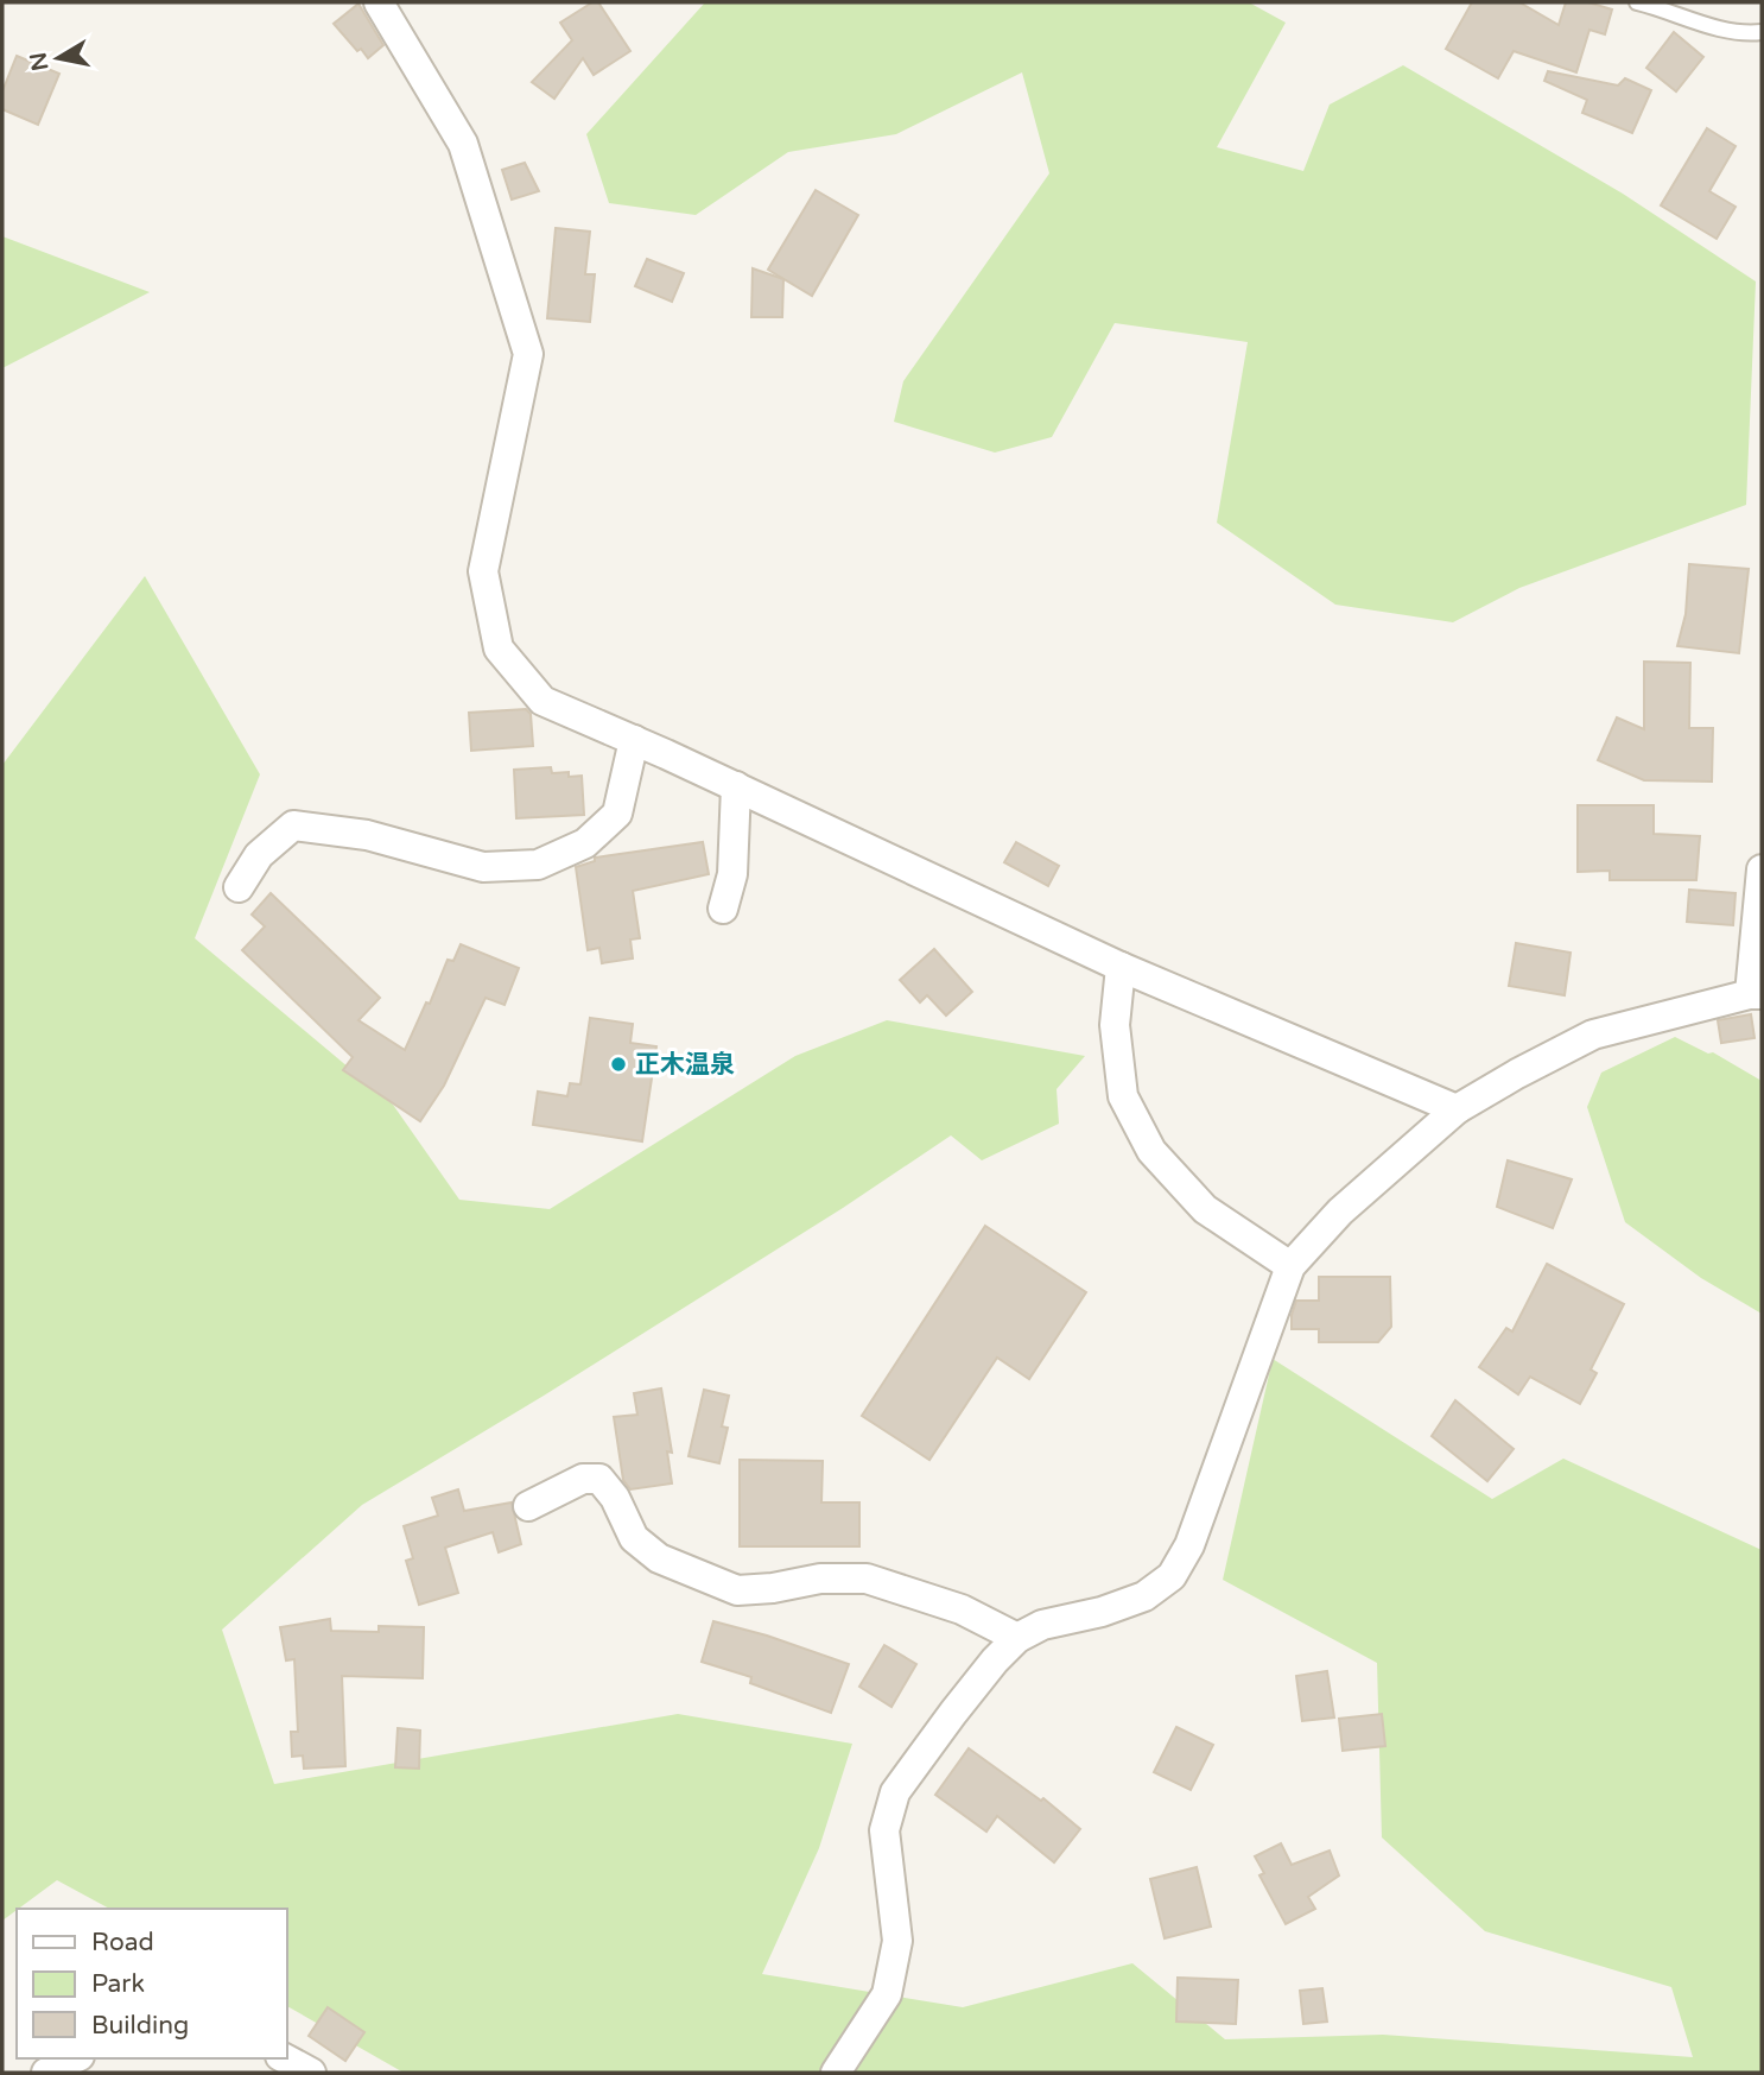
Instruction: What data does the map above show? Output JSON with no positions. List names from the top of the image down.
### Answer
{
  "places": ["正木温泉"],
  "legend": ["Road", "Park", "Building"],
  "north": "left"
}
